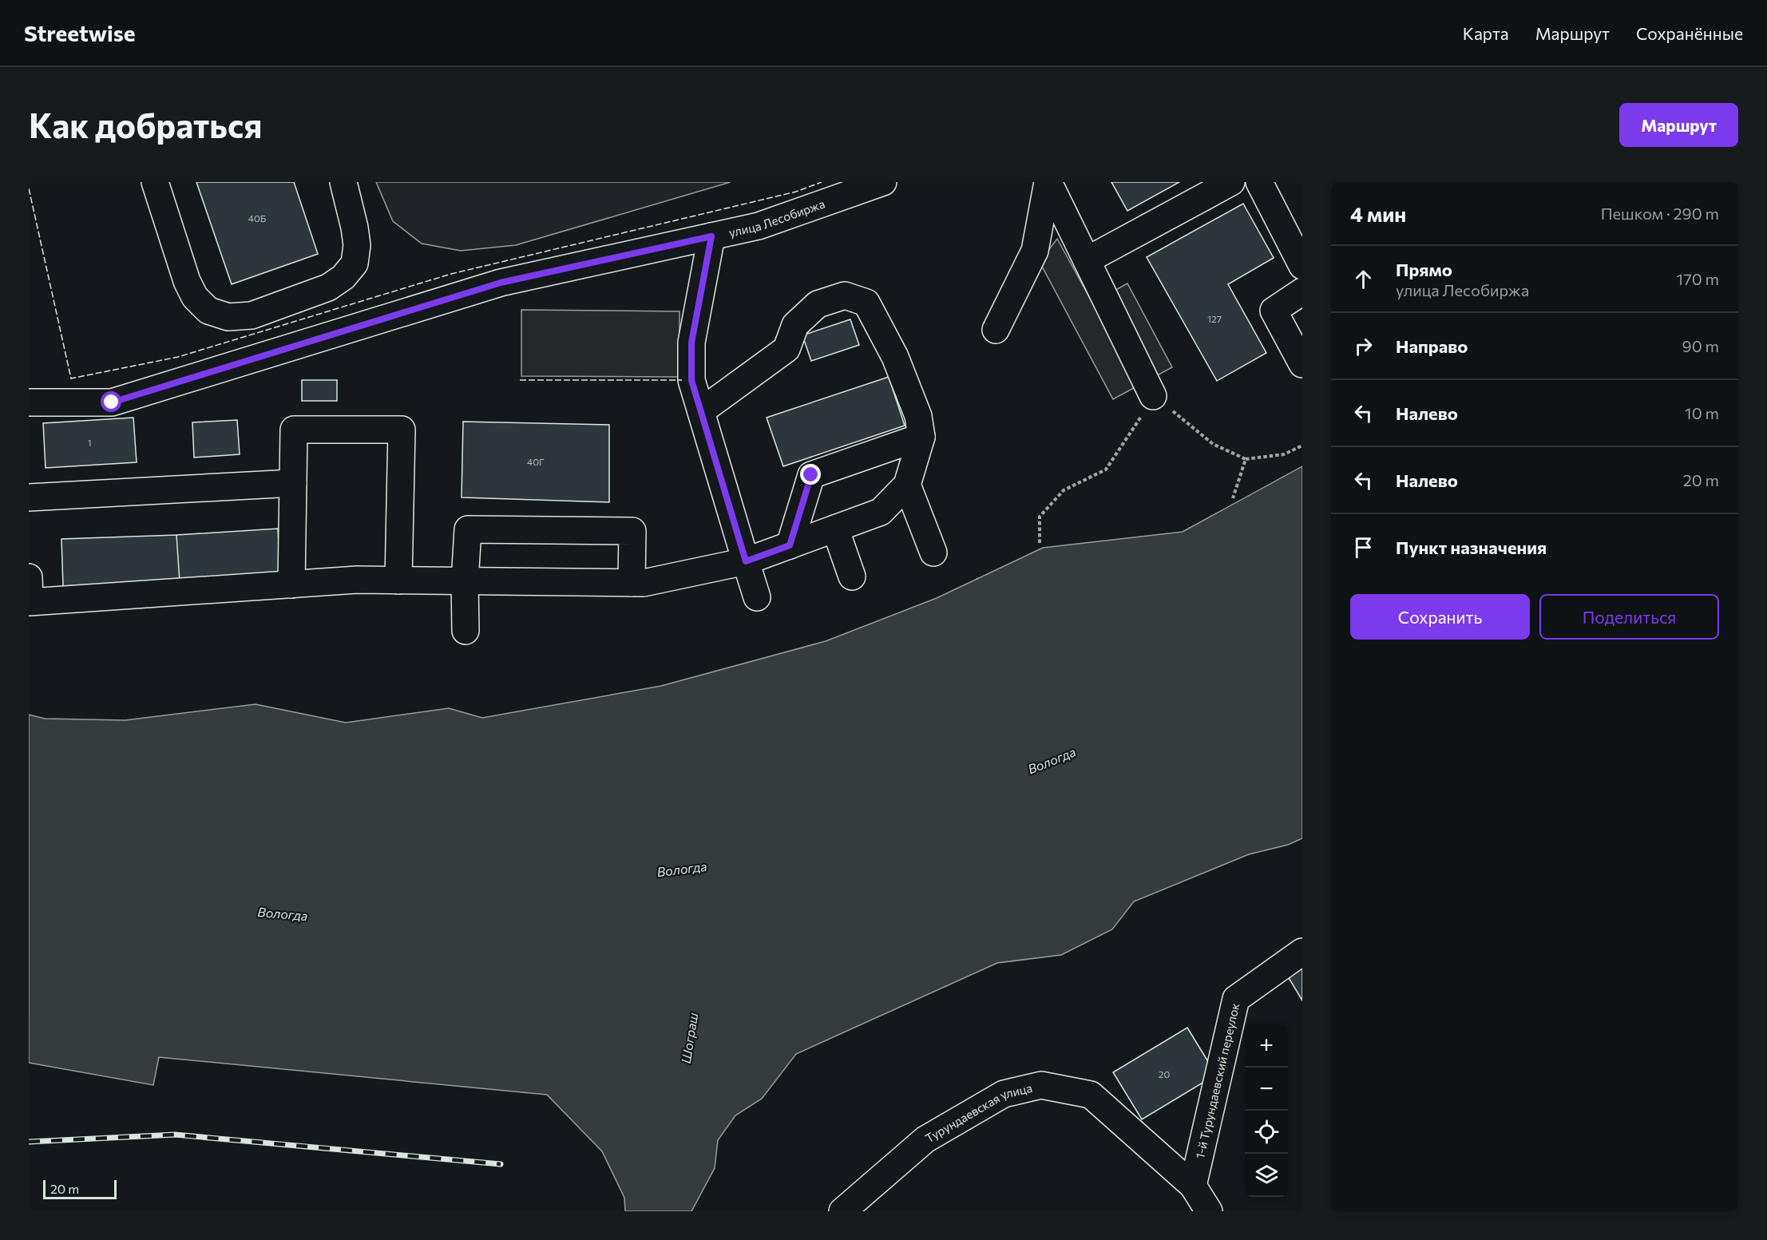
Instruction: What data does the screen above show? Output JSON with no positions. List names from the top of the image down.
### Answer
{
  "streets": {
    "street": ["улица Лесобиржа", "1-й Турундаевский переулок", "Турундаевская улица"]
  },
  "crossings": [
    ["1-й Турундаевский переулок", "Турундаевская улица"]
  ],
  "water": ["Вологда", "Шограш"],
  "house_numbers": [
    "40Б",
    "127",
    "1",
    "40Г",
    "20"
  ],
  "scale_bar": "20 m",
  "page": {
    "header": "Streetwise",
    "nav": ["Карта", "Маршрут", "Сохранённые"],
    "buttons": [
      "Маршрут",
      ["Сохранить", "Поделиться"]
    ],
    "title": "Как добраться",
    "heading": ["4 мин", "Пешком · 290 m"],
    "list": [
      ["Прямо", "улица Лесобиржа", "170 m"],
      ["Направо", "90 m"],
      ["Налево", "10 m"],
      ["Налево", "20 m"],
      "Пункт назначения"
    ],
    "map_buttons": ["+", "−"],
    "scale": "20 m"
  }
}
